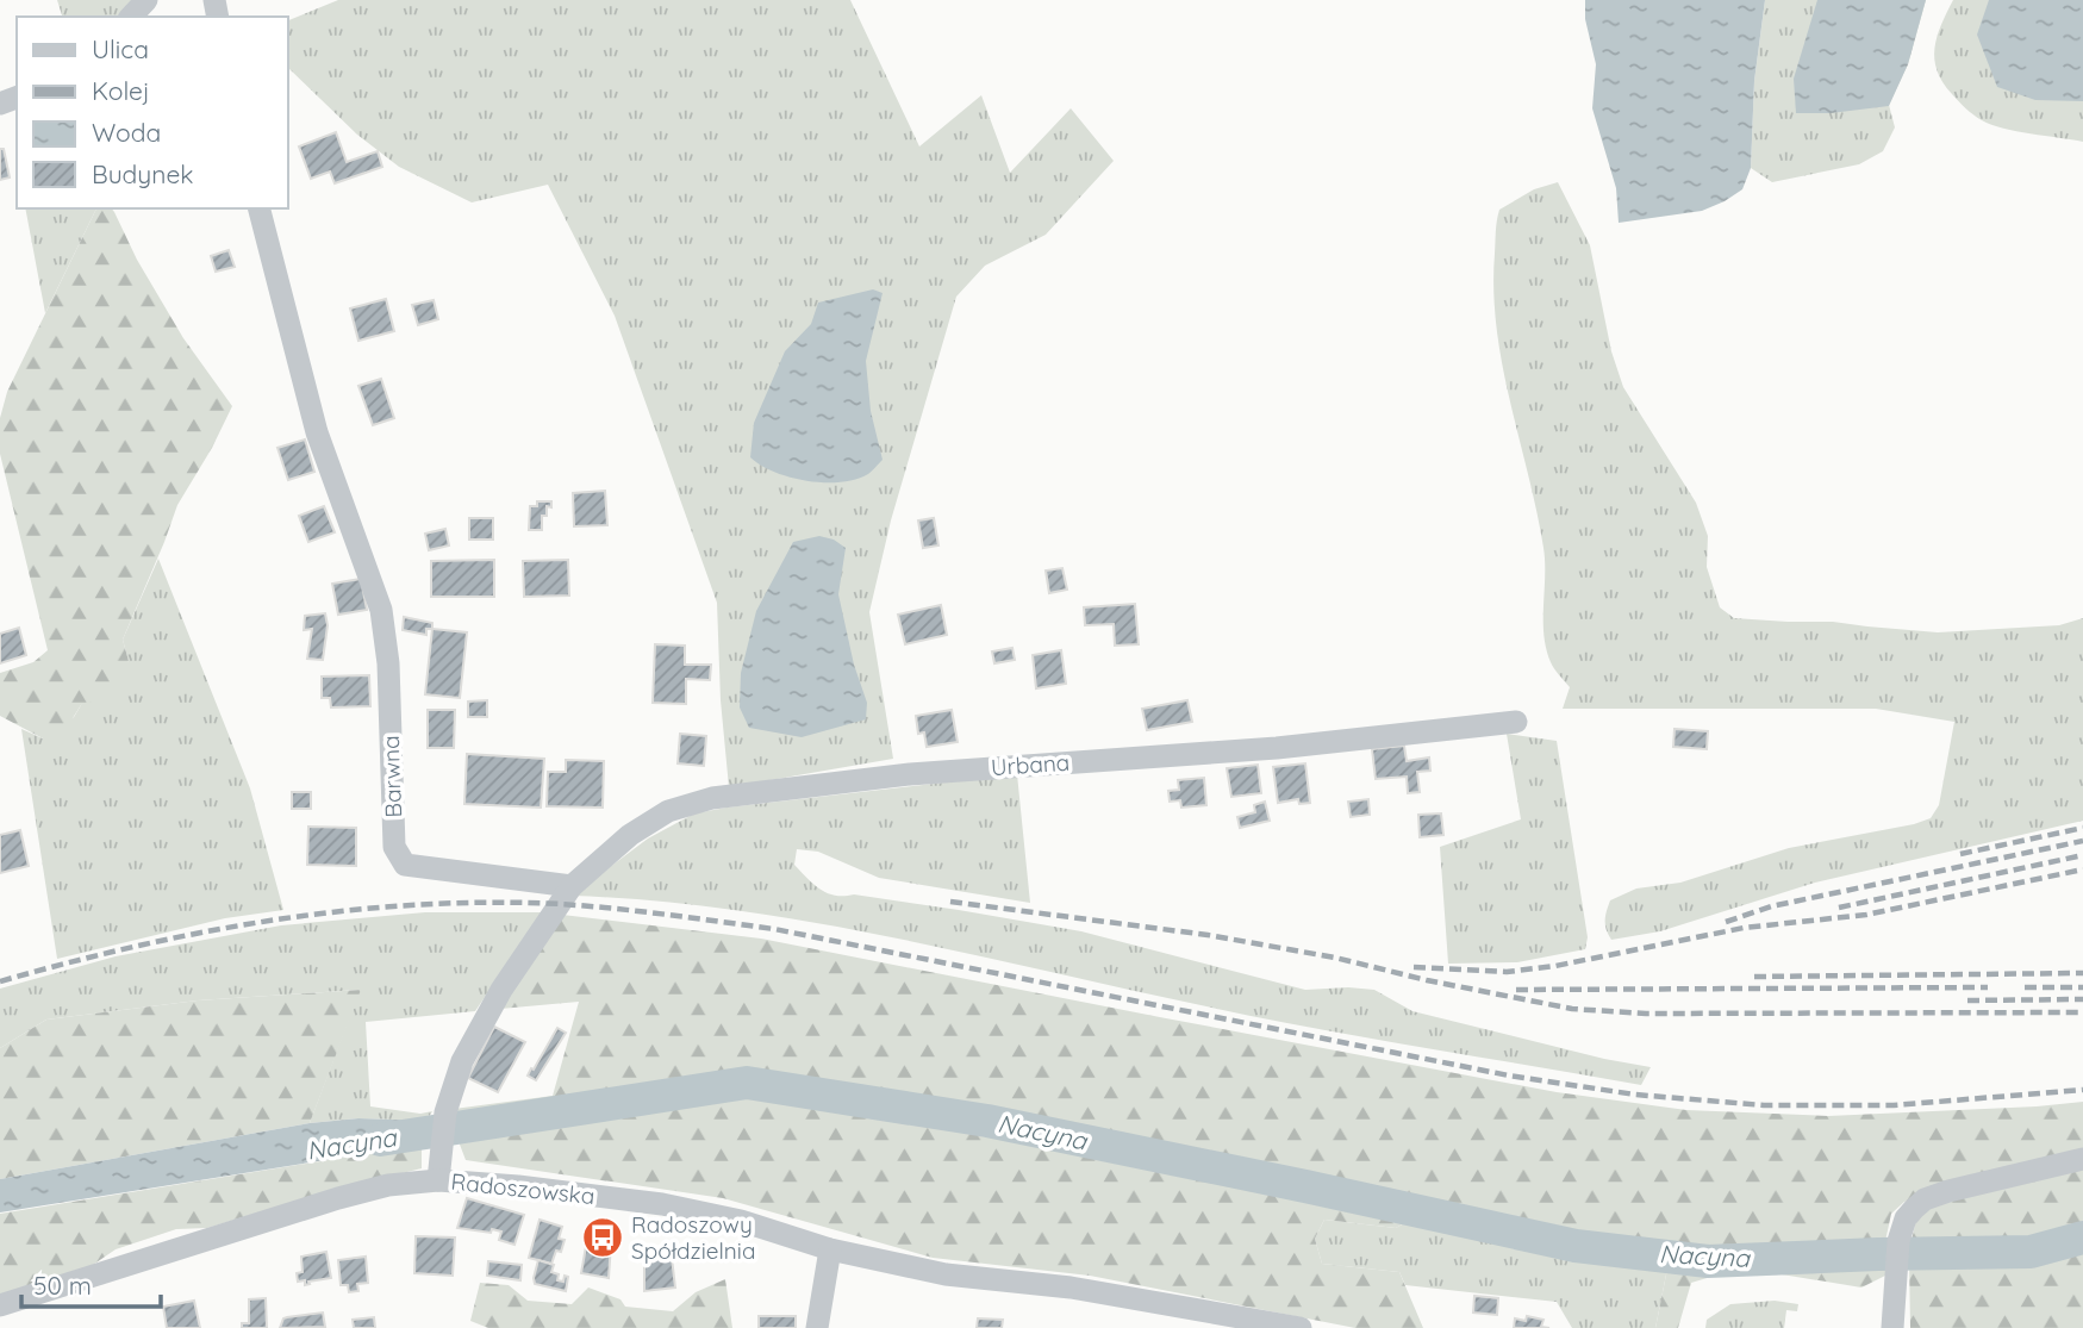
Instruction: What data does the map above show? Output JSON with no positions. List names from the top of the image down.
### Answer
{
  "streets": {
    "street": ["Urbana", "Barwna", "Radoszowska"]
  },
  "crossings": [
    ["Urbana", "Barwna"]
  ],
  "water": ["Nacyna"],
  "places": {
    "bus stop": ["Radoszowy Spółdzielnia"]
  },
  "legend": [
    "Ulica",
    "Kolej",
    "Woda",
    "Budynek"
  ],
  "scale_bar": "50 m"
}
